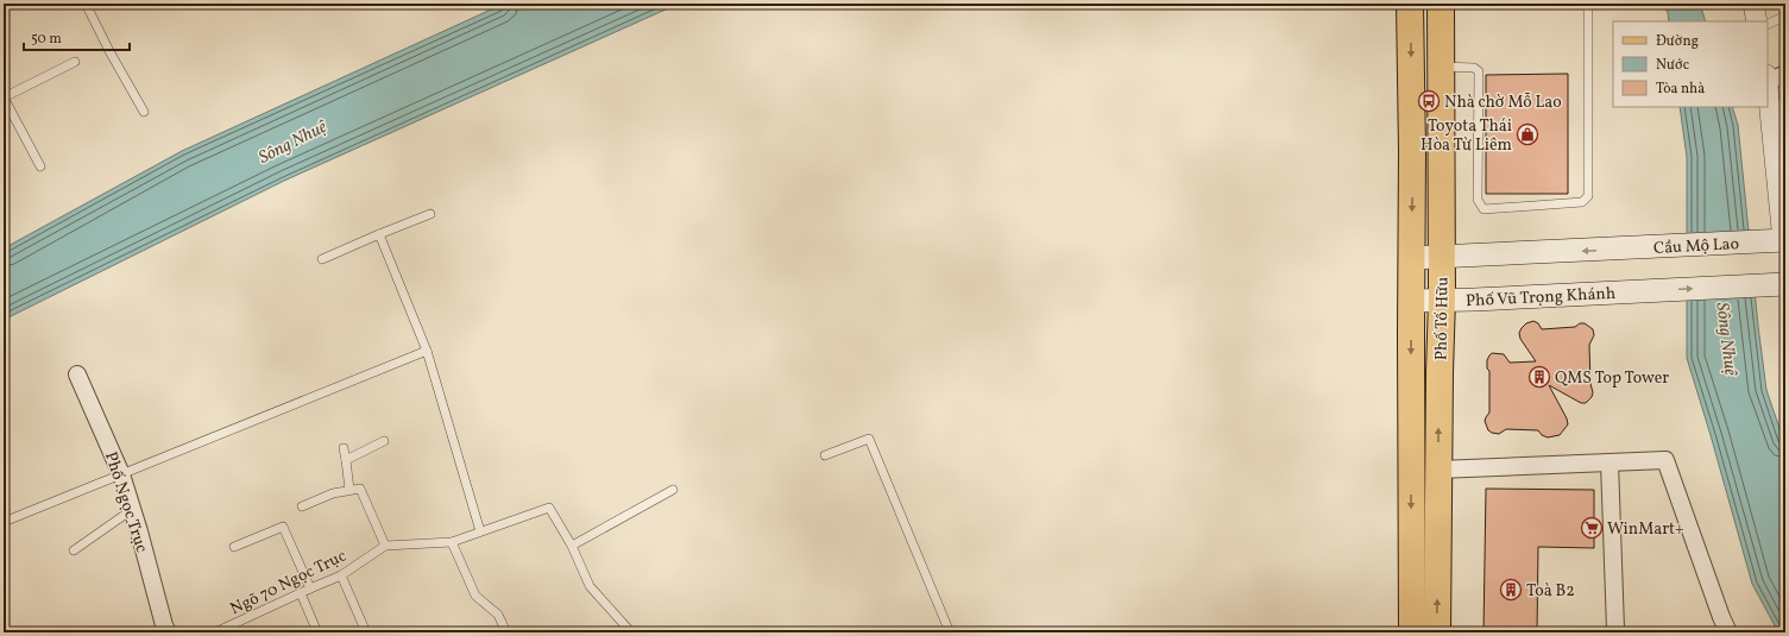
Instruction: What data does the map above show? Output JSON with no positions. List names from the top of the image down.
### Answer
{
  "streets": {
    "main road": ["Cầu Mộ Lao", "Phố Vũ Trọng Khánh", "Phố Tố Hữu"],
    "street": ["Phố Ngọc Trục"],
    "lane": ["Ngõ 70 Ngọc Trục"]
  },
  "crossings": [
    ["Cầu Mộ Lao", "Phố Tố Hữu"],
    ["Phố Vũ Trọng Khánh", "Phố Tố Hữu"]
  ],
  "one_way": ["Cầu Mộ Lao", "Phố Vũ Trọng Khánh"],
  "water": ["Sông Nhuệ"],
  "places": {
    "bus stop": ["Nhà chờ Mỗ Lao"],
    "shop": ["Toyota Thái Hòa Từ Liêm"],
    "building": ["QMS Top Tower", "Toà B2"],
    "supermarket": ["WinMart+"]
  },
  "legend": ["Đường", "Nước", "Tòa nhà"],
  "scale_bar": "50 m"
}
